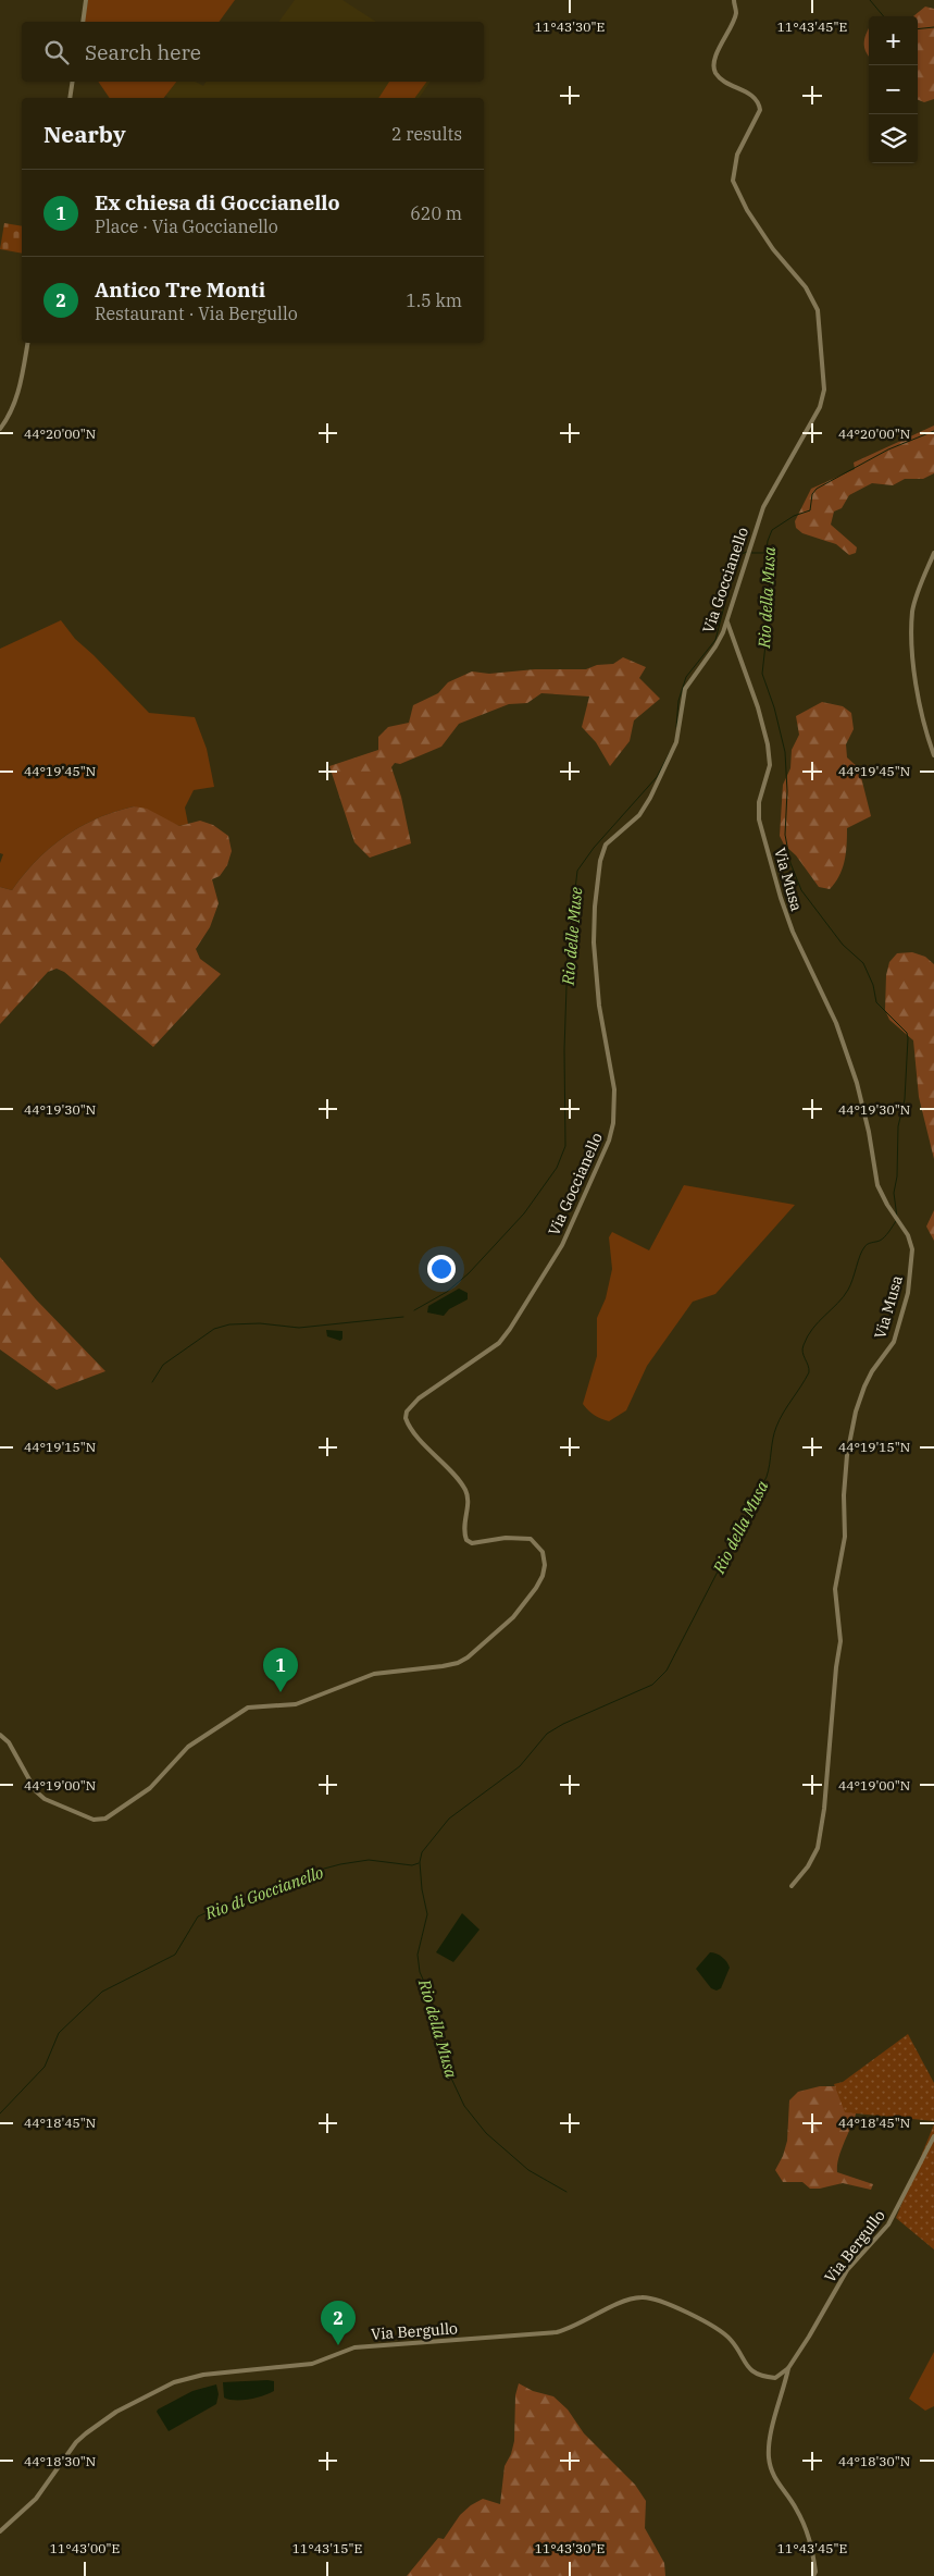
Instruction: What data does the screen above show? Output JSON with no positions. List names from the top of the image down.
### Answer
{
  "streets": {
    "street": ["Via Goccianello", "Via Musa", "Via Bergullo"]
  },
  "crossings": [
    ["Via Goccianello", "Via Musa"]
  ],
  "water": ["Rio della Musa", "Rio delle Muse", "Rio di Goccianello"],
  "page": {
    "map_buttons": ["+", "−"],
    "search": "Search here",
    "heading": ["Nearby", "2 results"],
    "list": [
      {
        "mark": "1",
        "name": "Ex chiesa di Goccianello",
        "note": "Place · Via Goccianello",
        "value": "620 m"
      },
      {
        "mark": "2",
        "name": "Antico Tre Monti",
        "note": "Restaurant · Via Bergullo",
        "value": "1.5 km"
      }
    ],
    "pins": ["1", "2"]
  },
  "coordinates": [
    "11°43'30\"E",
    "11°43'45\"E",
    "44°20'00\"N",
    "44°19'45\"N",
    "44°19'30\"N",
    "44°19'15\"N",
    "44°19'00\"N",
    "44°18'45\"N",
    "44°18'30\"N",
    "11°43'00\"E",
    "11°43'15\"E"
  ]
}
